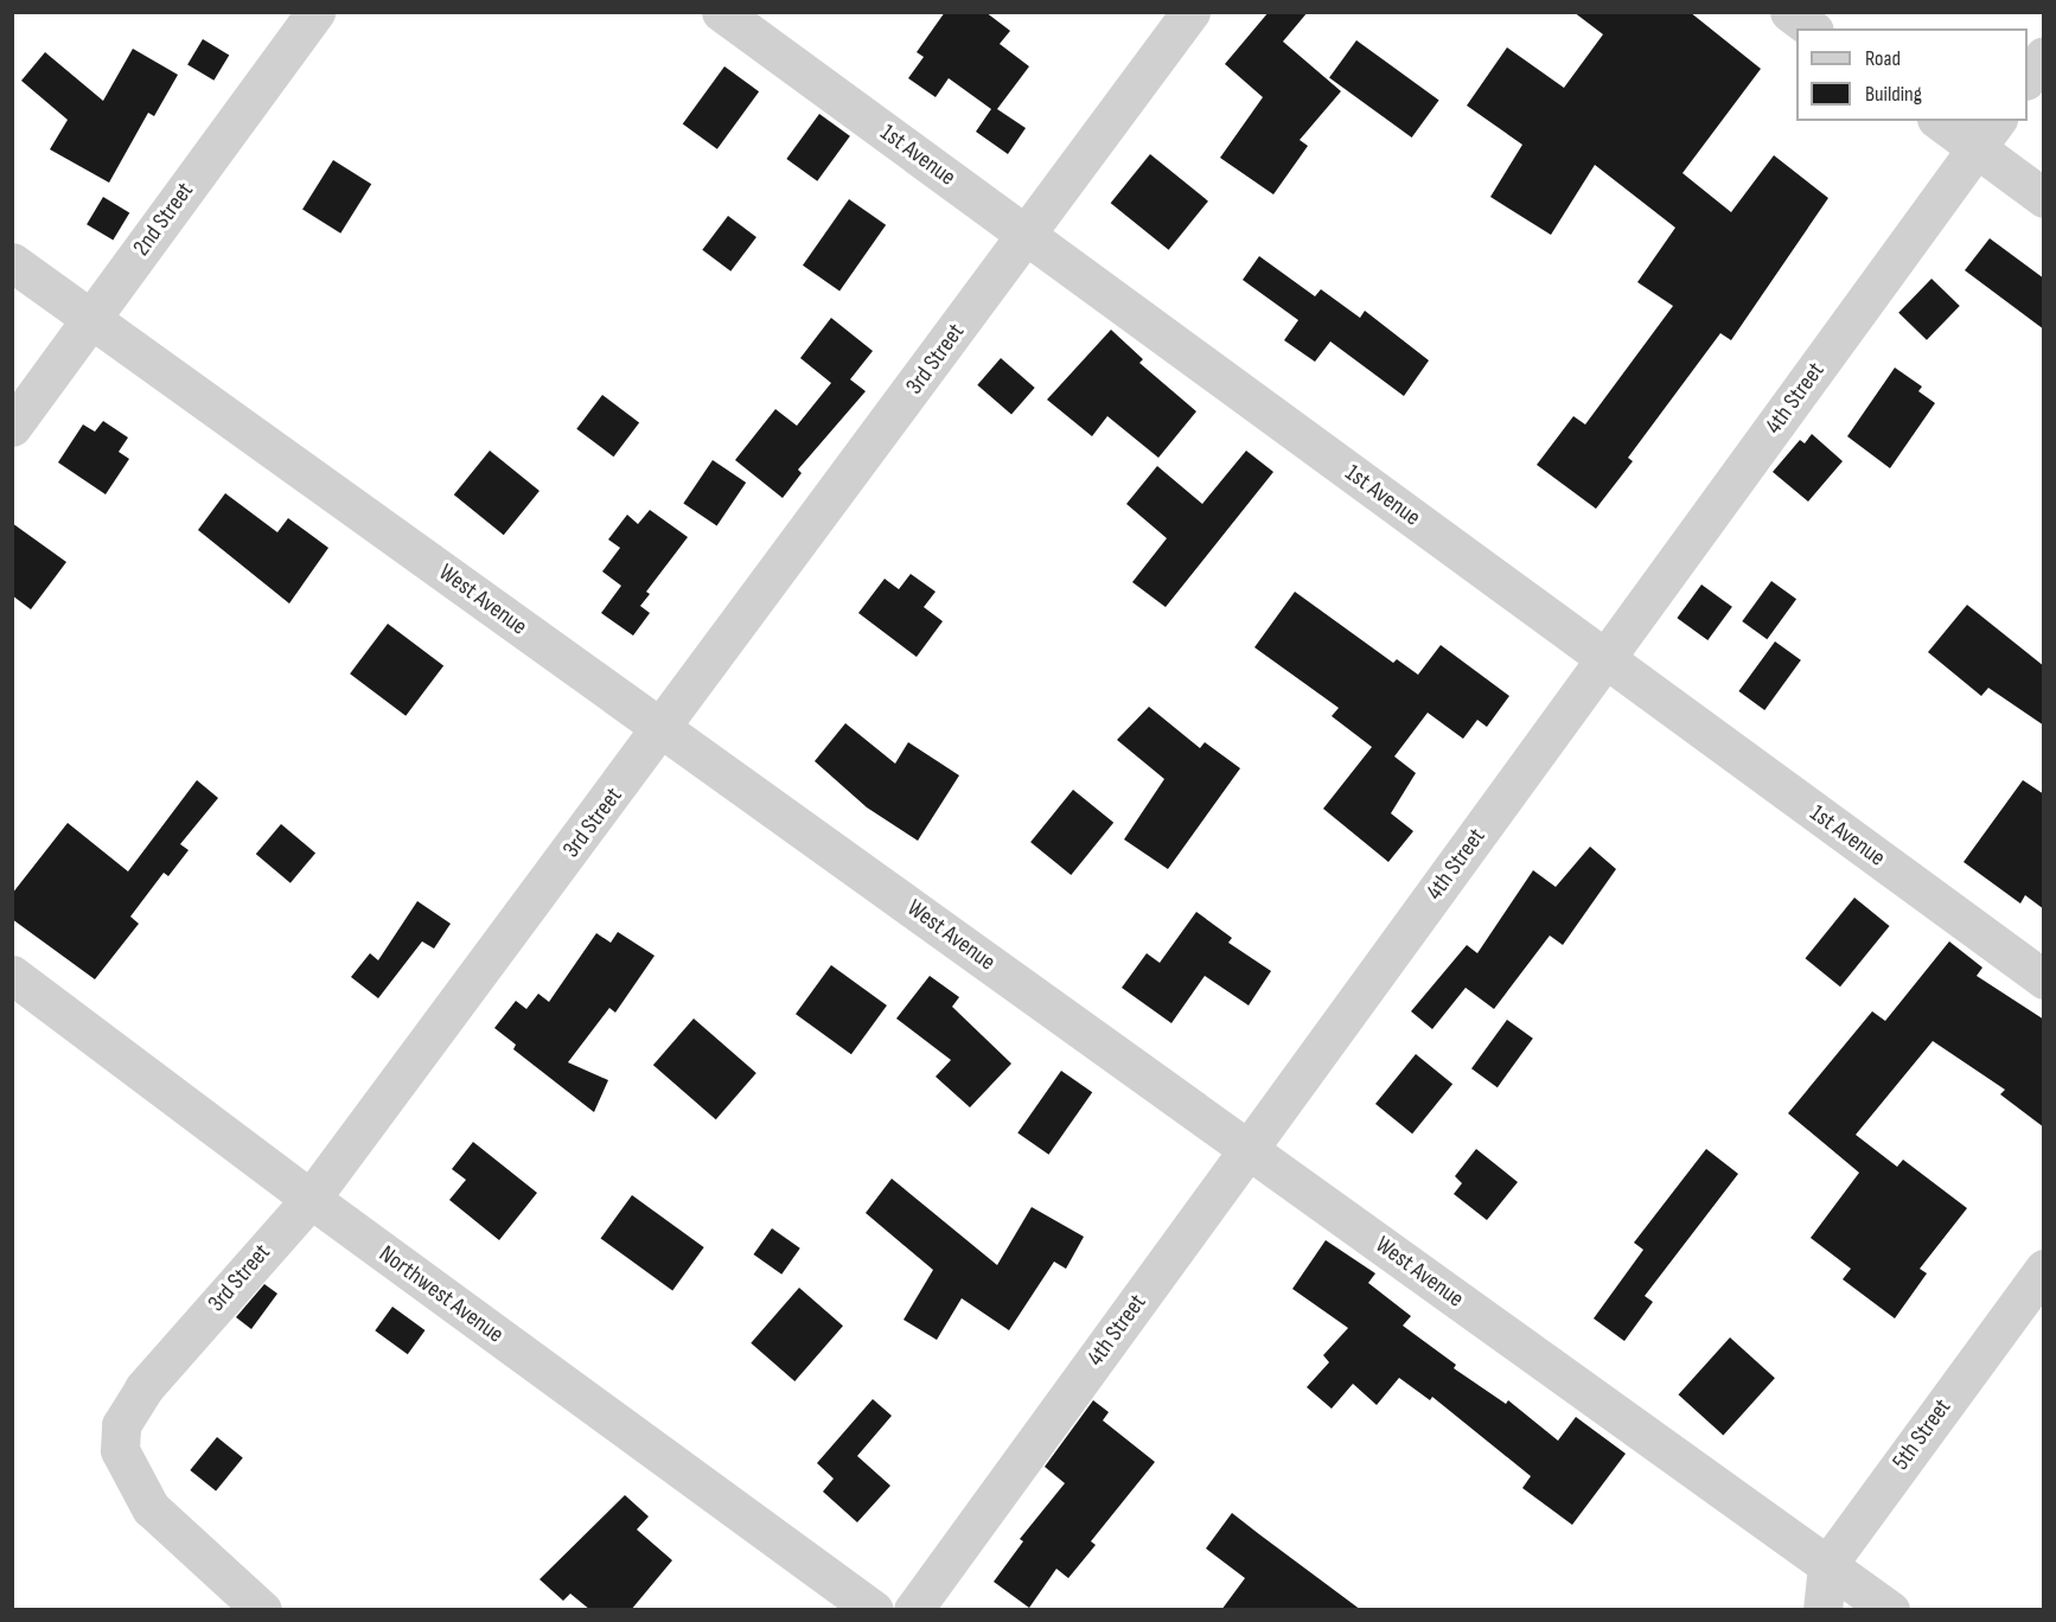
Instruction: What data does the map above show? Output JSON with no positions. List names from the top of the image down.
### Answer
{
  "streets": {
    "street": [
      "1st Avenue",
      "2nd Street",
      "3rd Street",
      "4th Street",
      "West Avenue",
      "Northwest Avenue",
      "5th Street"
    ]
  },
  "crossings": [
    ["1st Avenue", "3rd Street"],
    ["1st Avenue", "4th Street"],
    ["2nd Street", "West Avenue"],
    ["3rd Street", "West Avenue"],
    ["3rd Street", "Northwest Avenue"],
    ["4th Street", "West Avenue"],
    ["West Avenue", "5th Street"]
  ],
  "legend": ["Road", "Building"]
}
